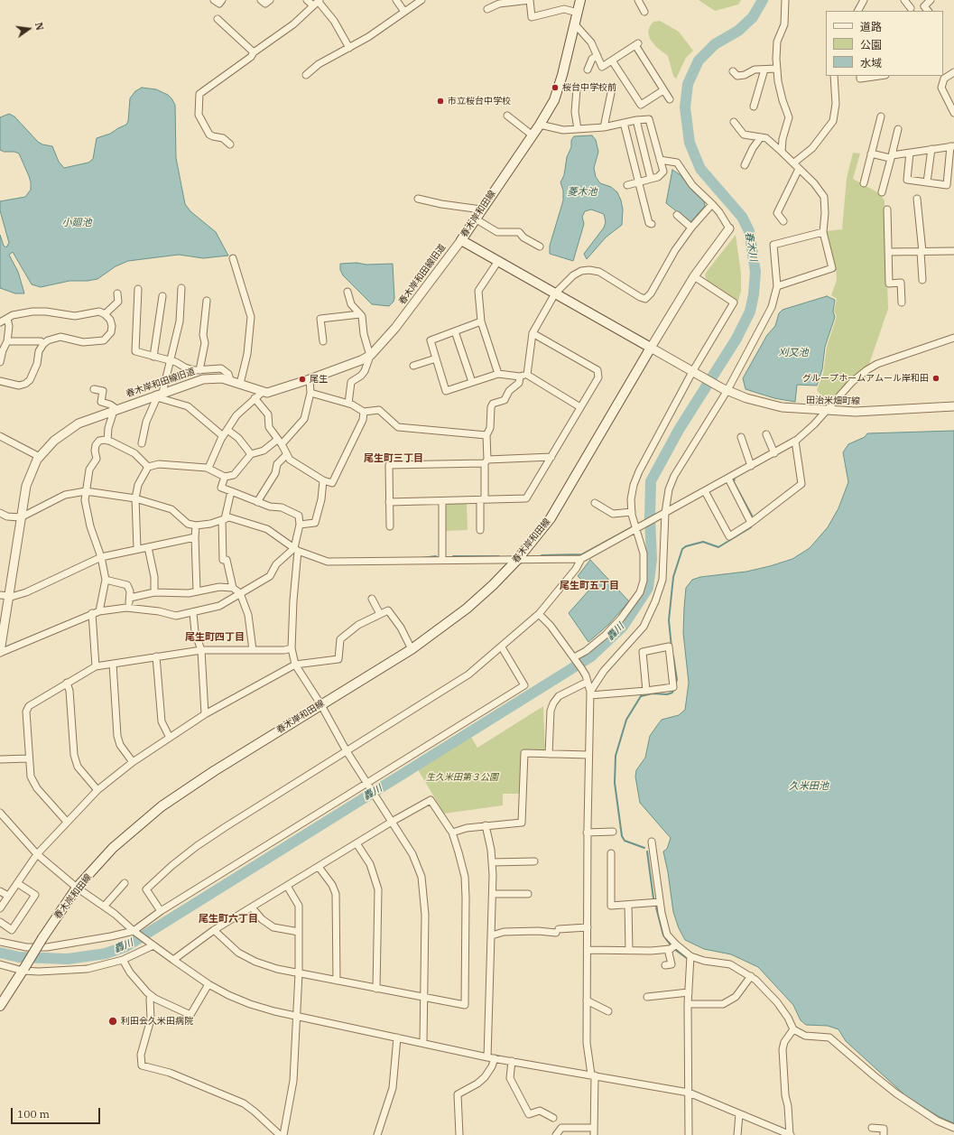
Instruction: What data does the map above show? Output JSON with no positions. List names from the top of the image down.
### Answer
{
  "streets": {
    "main road": ["春木岸和田線"],
    "street": ["春木岸和田線旧道", "田治米畑町線"]
  },
  "crossings": [
    ["春木岸和田線", "春木岸和田線旧道"]
  ],
  "districts": [
    "尾生町三丁目",
    "尾生町五丁目",
    "尾生町四丁目",
    "尾生町六丁目"
  ],
  "water": [
    "菱木池",
    "小廻池",
    "春木川",
    "刈又池",
    "轟川",
    "久米田池"
  ],
  "parks": ["生久米田第３公園"],
  "places": [
    "桜台中学校前",
    "市立桜台中学校",
    "グループホームアムール岸和田",
    "尾生",
    "利田会久米田病院"
  ],
  "legend": ["道路", "公園", "水域"],
  "scale_bar": "100 m",
  "north": "right"
}
